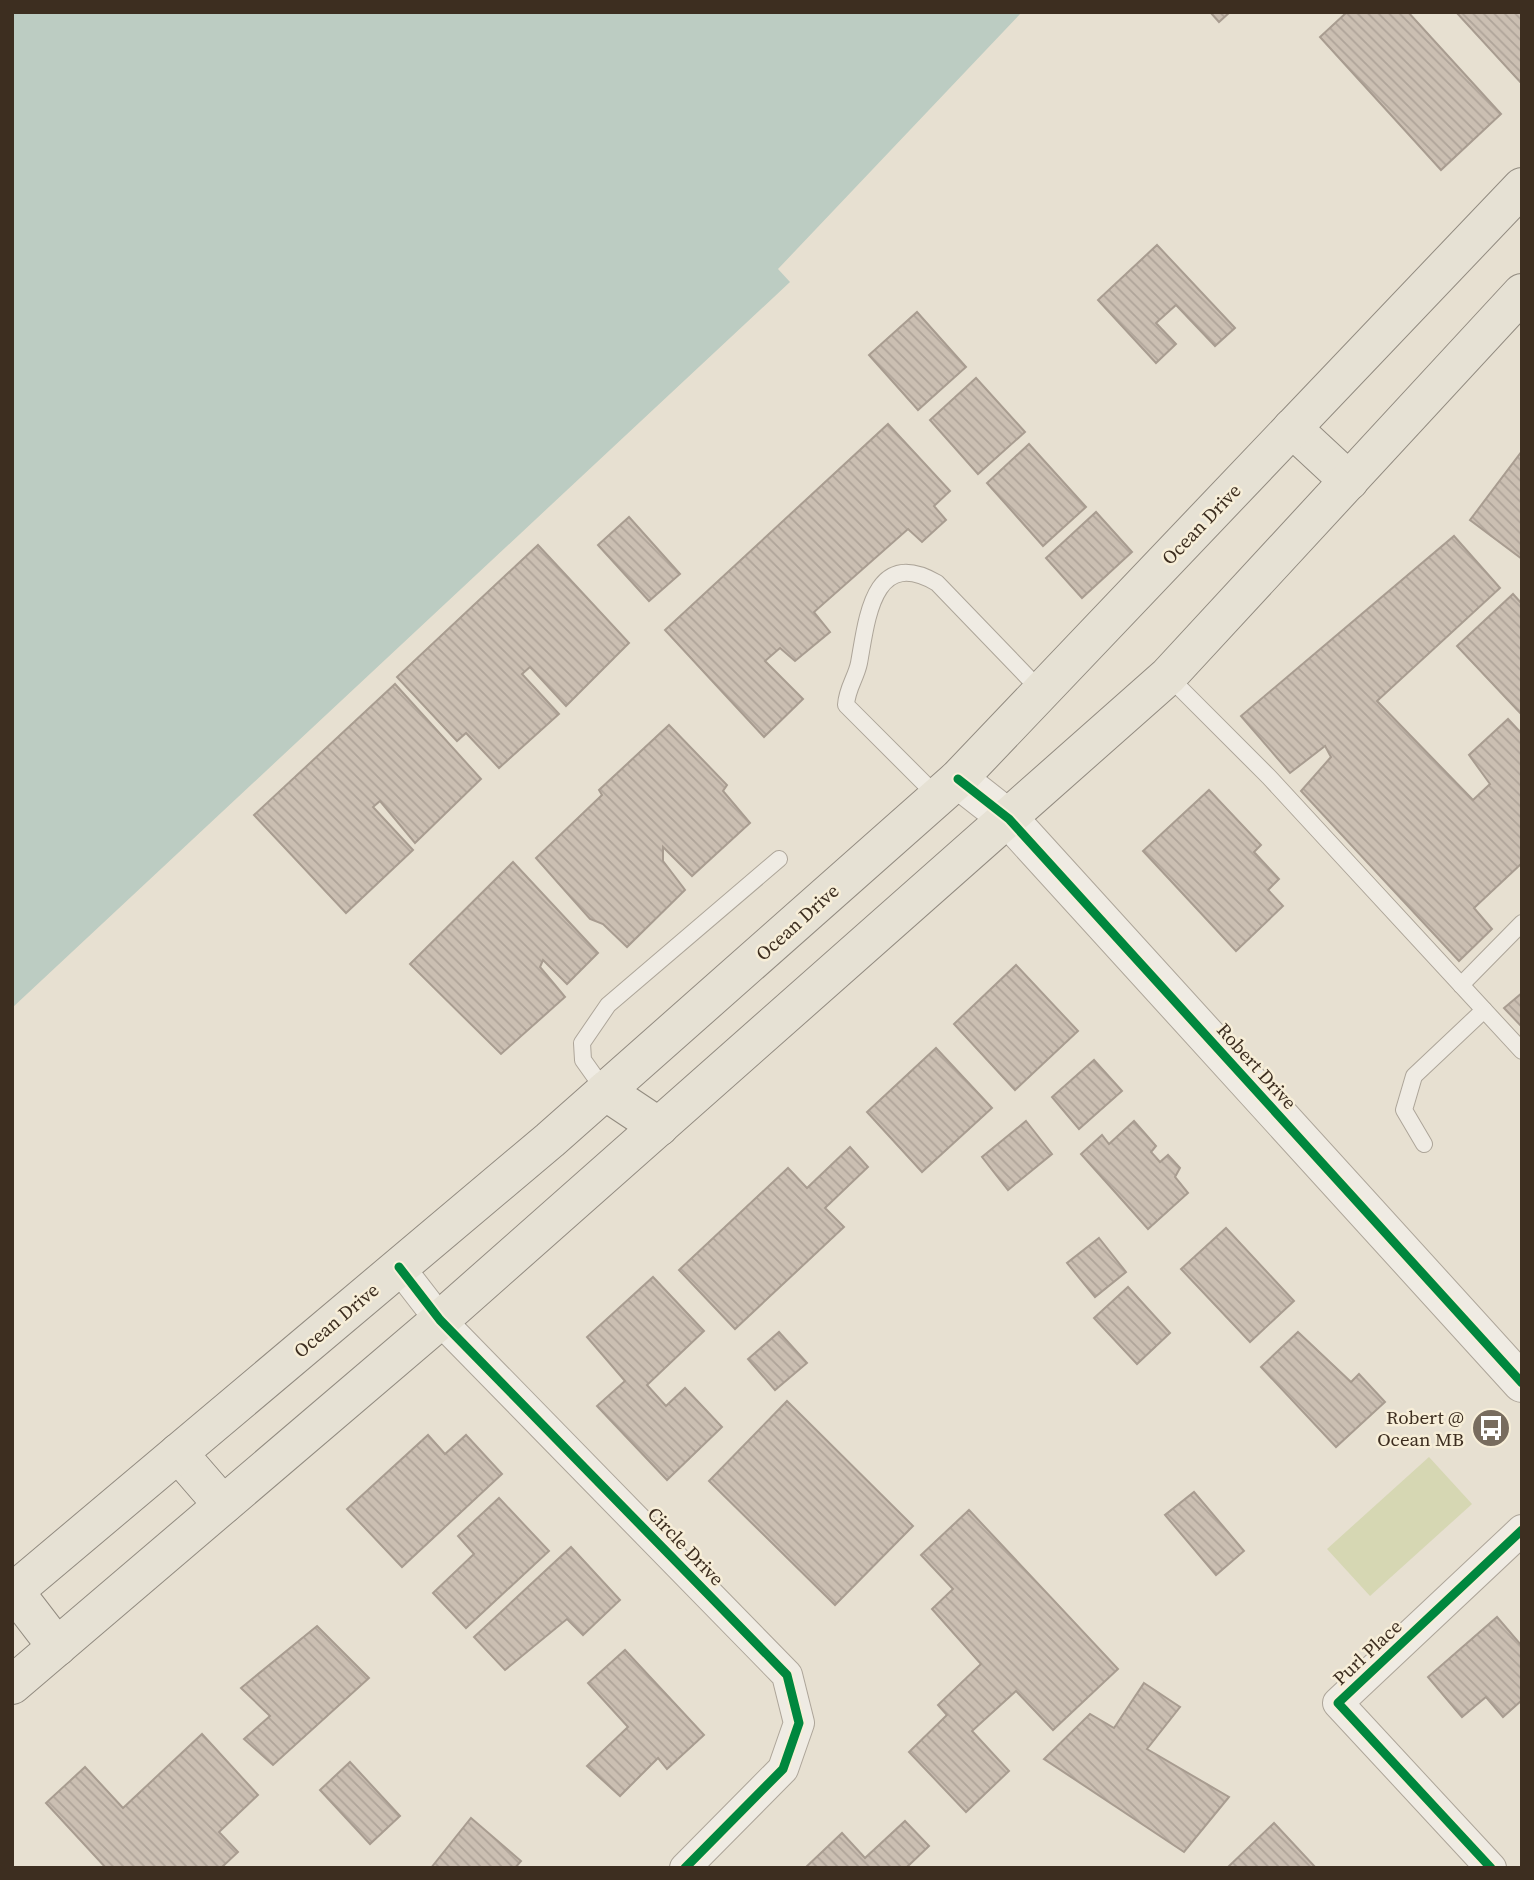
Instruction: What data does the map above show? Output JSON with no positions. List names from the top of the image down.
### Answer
{
  "streets": {
    "main road": ["Ocean Drive"],
    "street": ["Robert Drive", "Circle Drive", "Purl Place"]
  },
  "crossings": [
    ["Ocean Drive", "Robert Drive"],
    ["Ocean Drive", "Circle Drive"]
  ],
  "places": {
    "bus stop": ["Robert @ Ocean MB"]
  }
}
